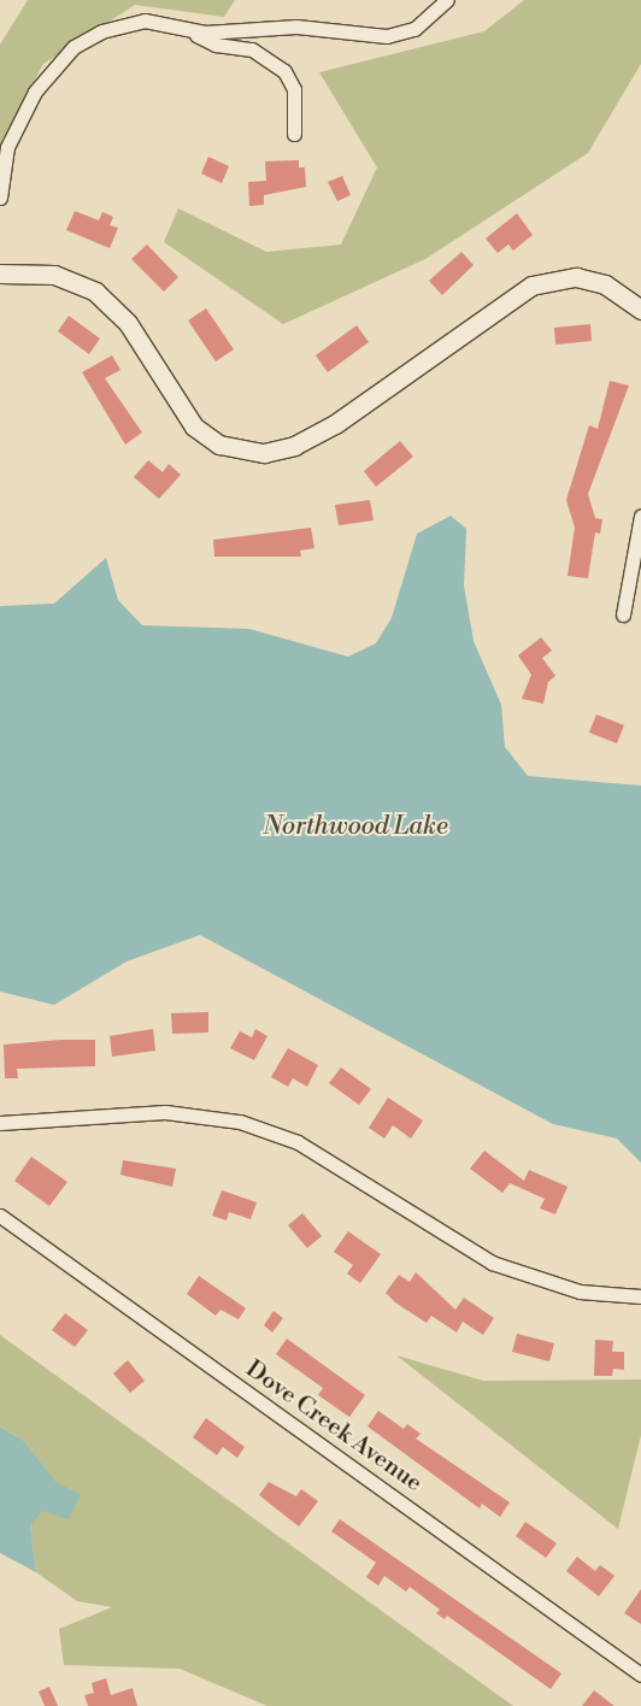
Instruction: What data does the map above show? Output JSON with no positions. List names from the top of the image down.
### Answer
{
  "streets": {
    "street": ["Dove Creek Avenue"]
  },
  "water": ["Northwood Lake"]
}
